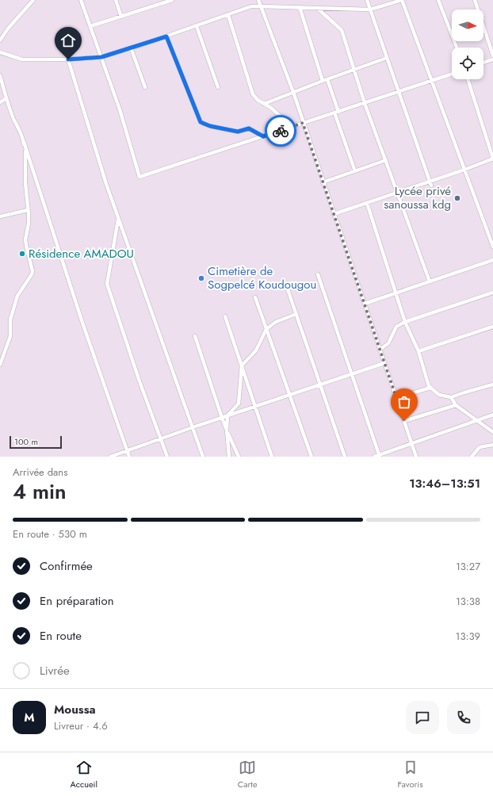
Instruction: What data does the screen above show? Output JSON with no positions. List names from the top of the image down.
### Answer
{
  "places": ["Lycée privé sanoussa kdg", "Résidence AMADOU", "Cimetière de Sogpelcé Koudougou"],
  "scale_bar": "100 m",
  "north": "right",
  "page": {
    "scale": "100 m",
    "heading": ["4 min", "Arrivée dans", "13:46–13:51"],
    "panel": ["Moussa", "Livreur · 4.6"],
    "bar": "En route · 530 m",
    "list": [
      ["Confirmée", "13:27"],
      ["En préparation", "13:38"],
      ["En route", "13:39"],
      "Livrée"
    ],
    "round": "M",
    "tabs": ["Accueil", "Carte", "Favoris"]
  }
}
